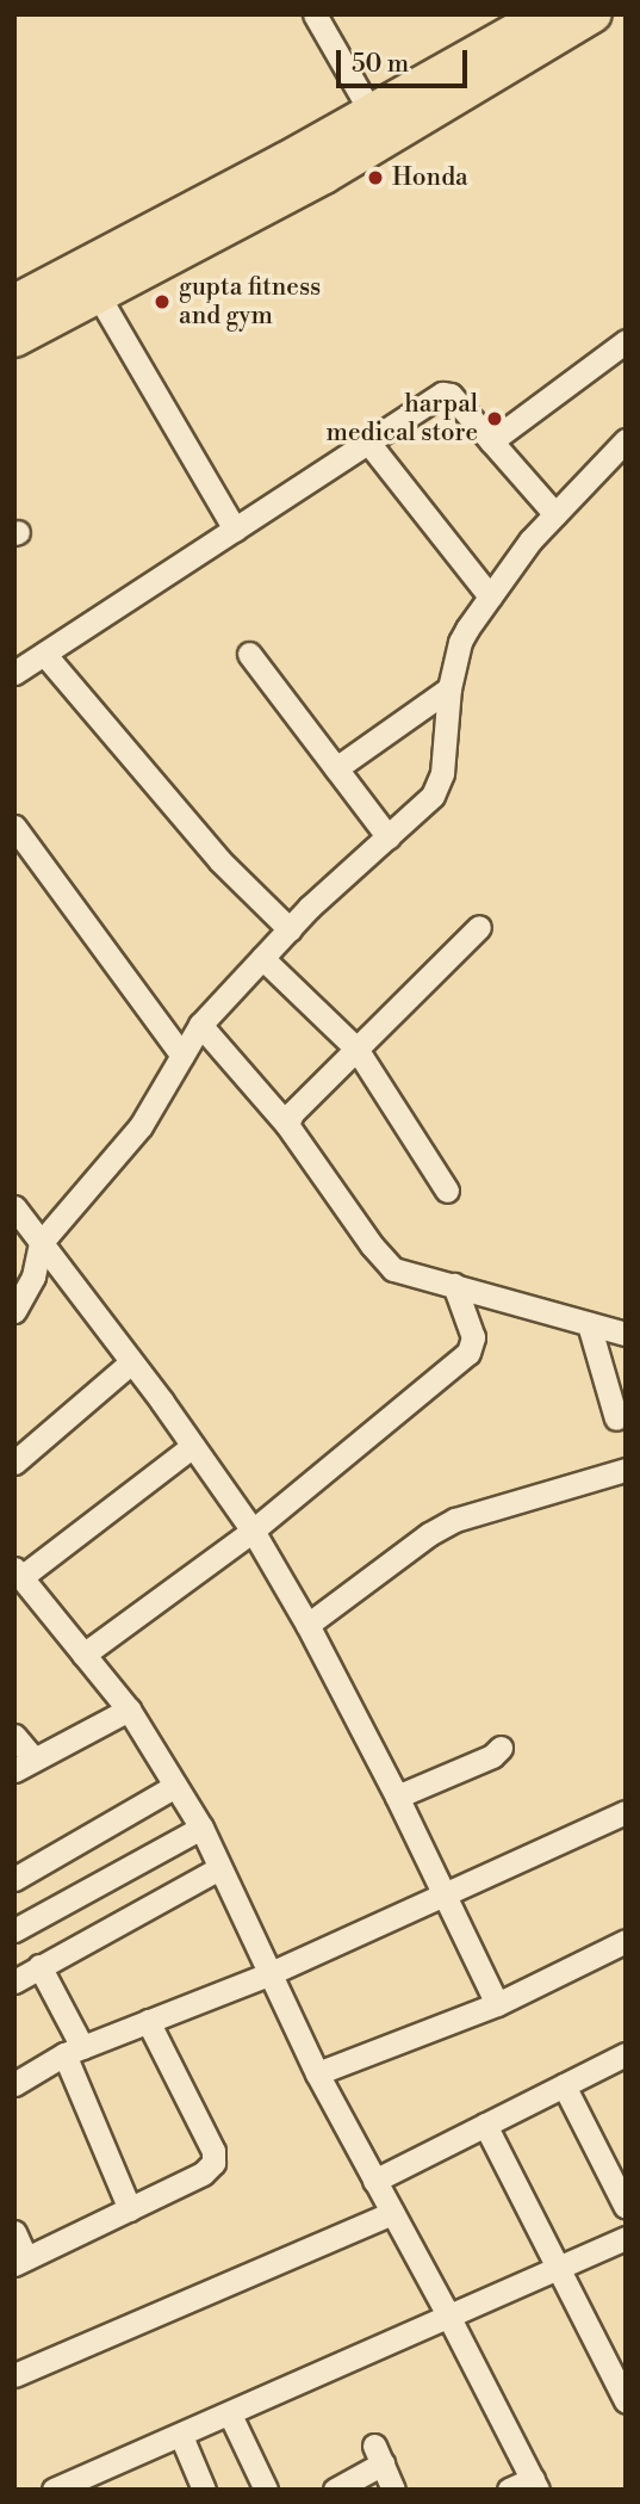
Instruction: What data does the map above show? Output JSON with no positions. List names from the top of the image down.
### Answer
{
  "places": ["Honda", "gupta fitness and gym", "harpal medical store"],
  "scale_bar": "50 m"
}
